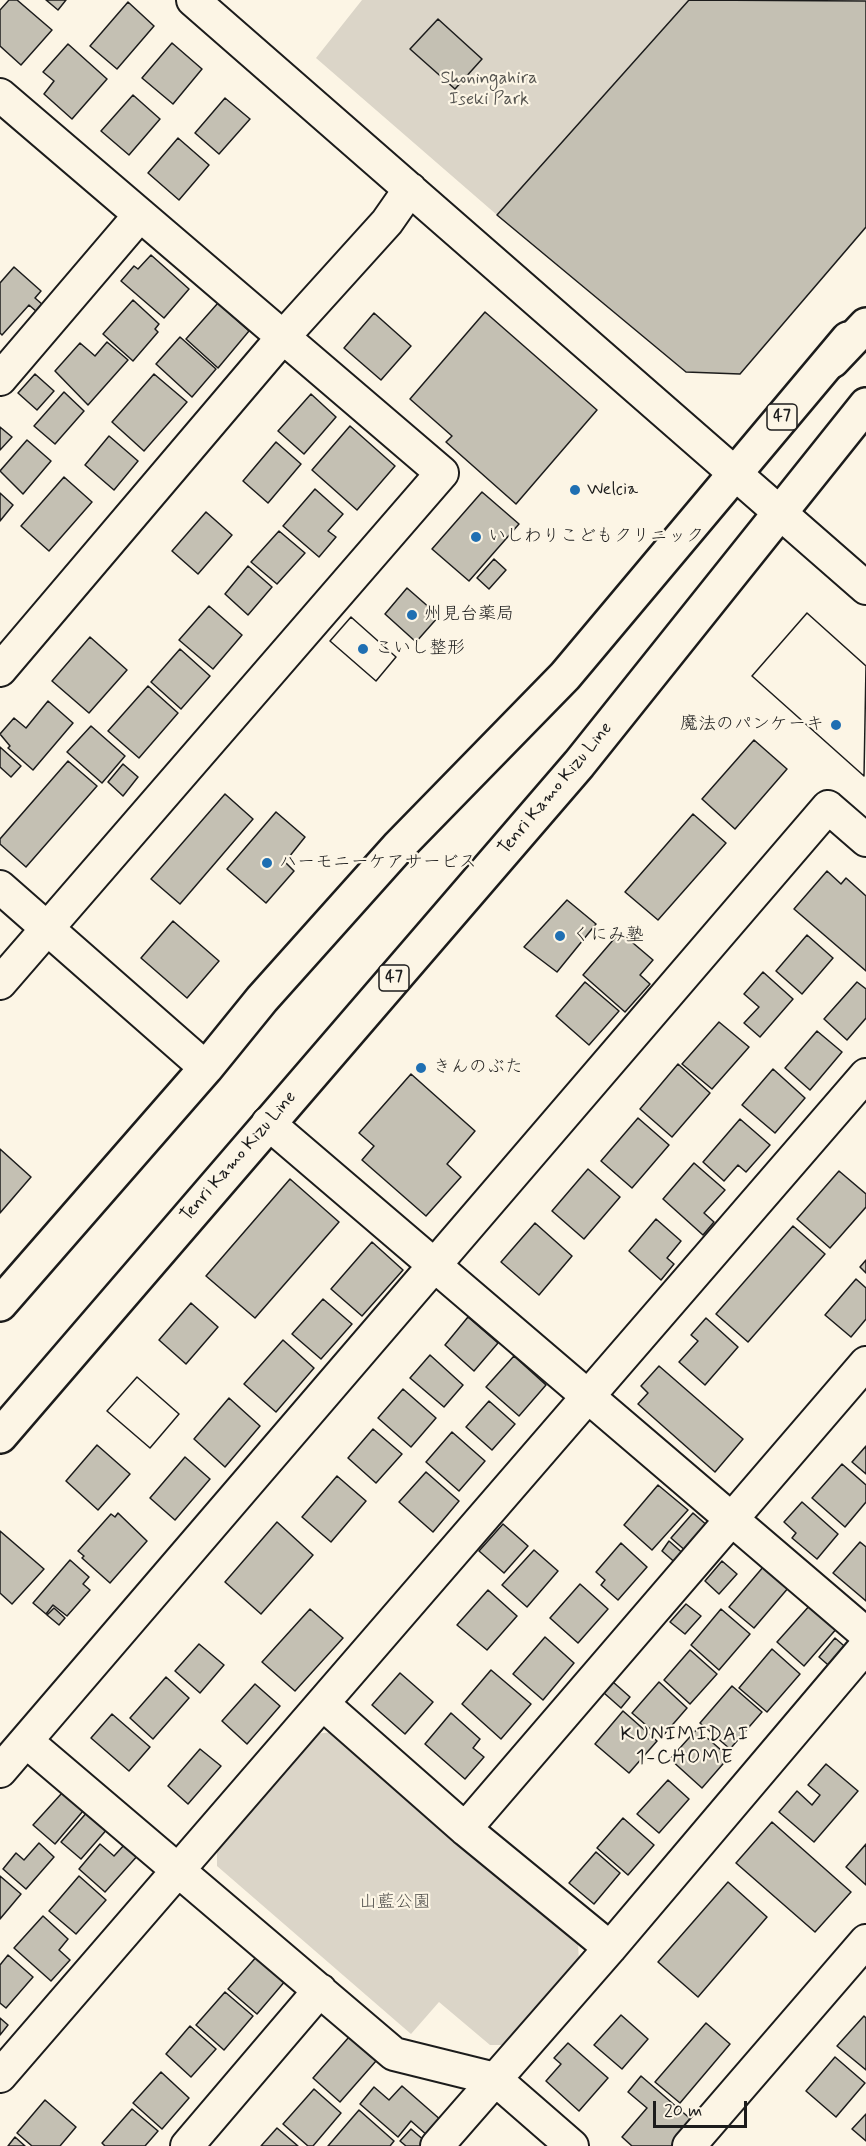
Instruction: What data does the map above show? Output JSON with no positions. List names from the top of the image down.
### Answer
{
  "streets": {
    "main road": ["47", "Tenri Kamo Kizu Line"]
  },
  "districts": ["KUNIMIDAI 1-CHOME"],
  "parks": ["Shoningahira Iseki Park", "山藍公園"],
  "places": [
    "Welcia",
    "いしわりこどもクリニック",
    "州見台薬局",
    "こいし整形",
    "魔法のパンケーキ",
    "ハーモニーケアサービス",
    "くにみ塾",
    "きんのぶた"
  ],
  "scale_bar": "20 m"
}
